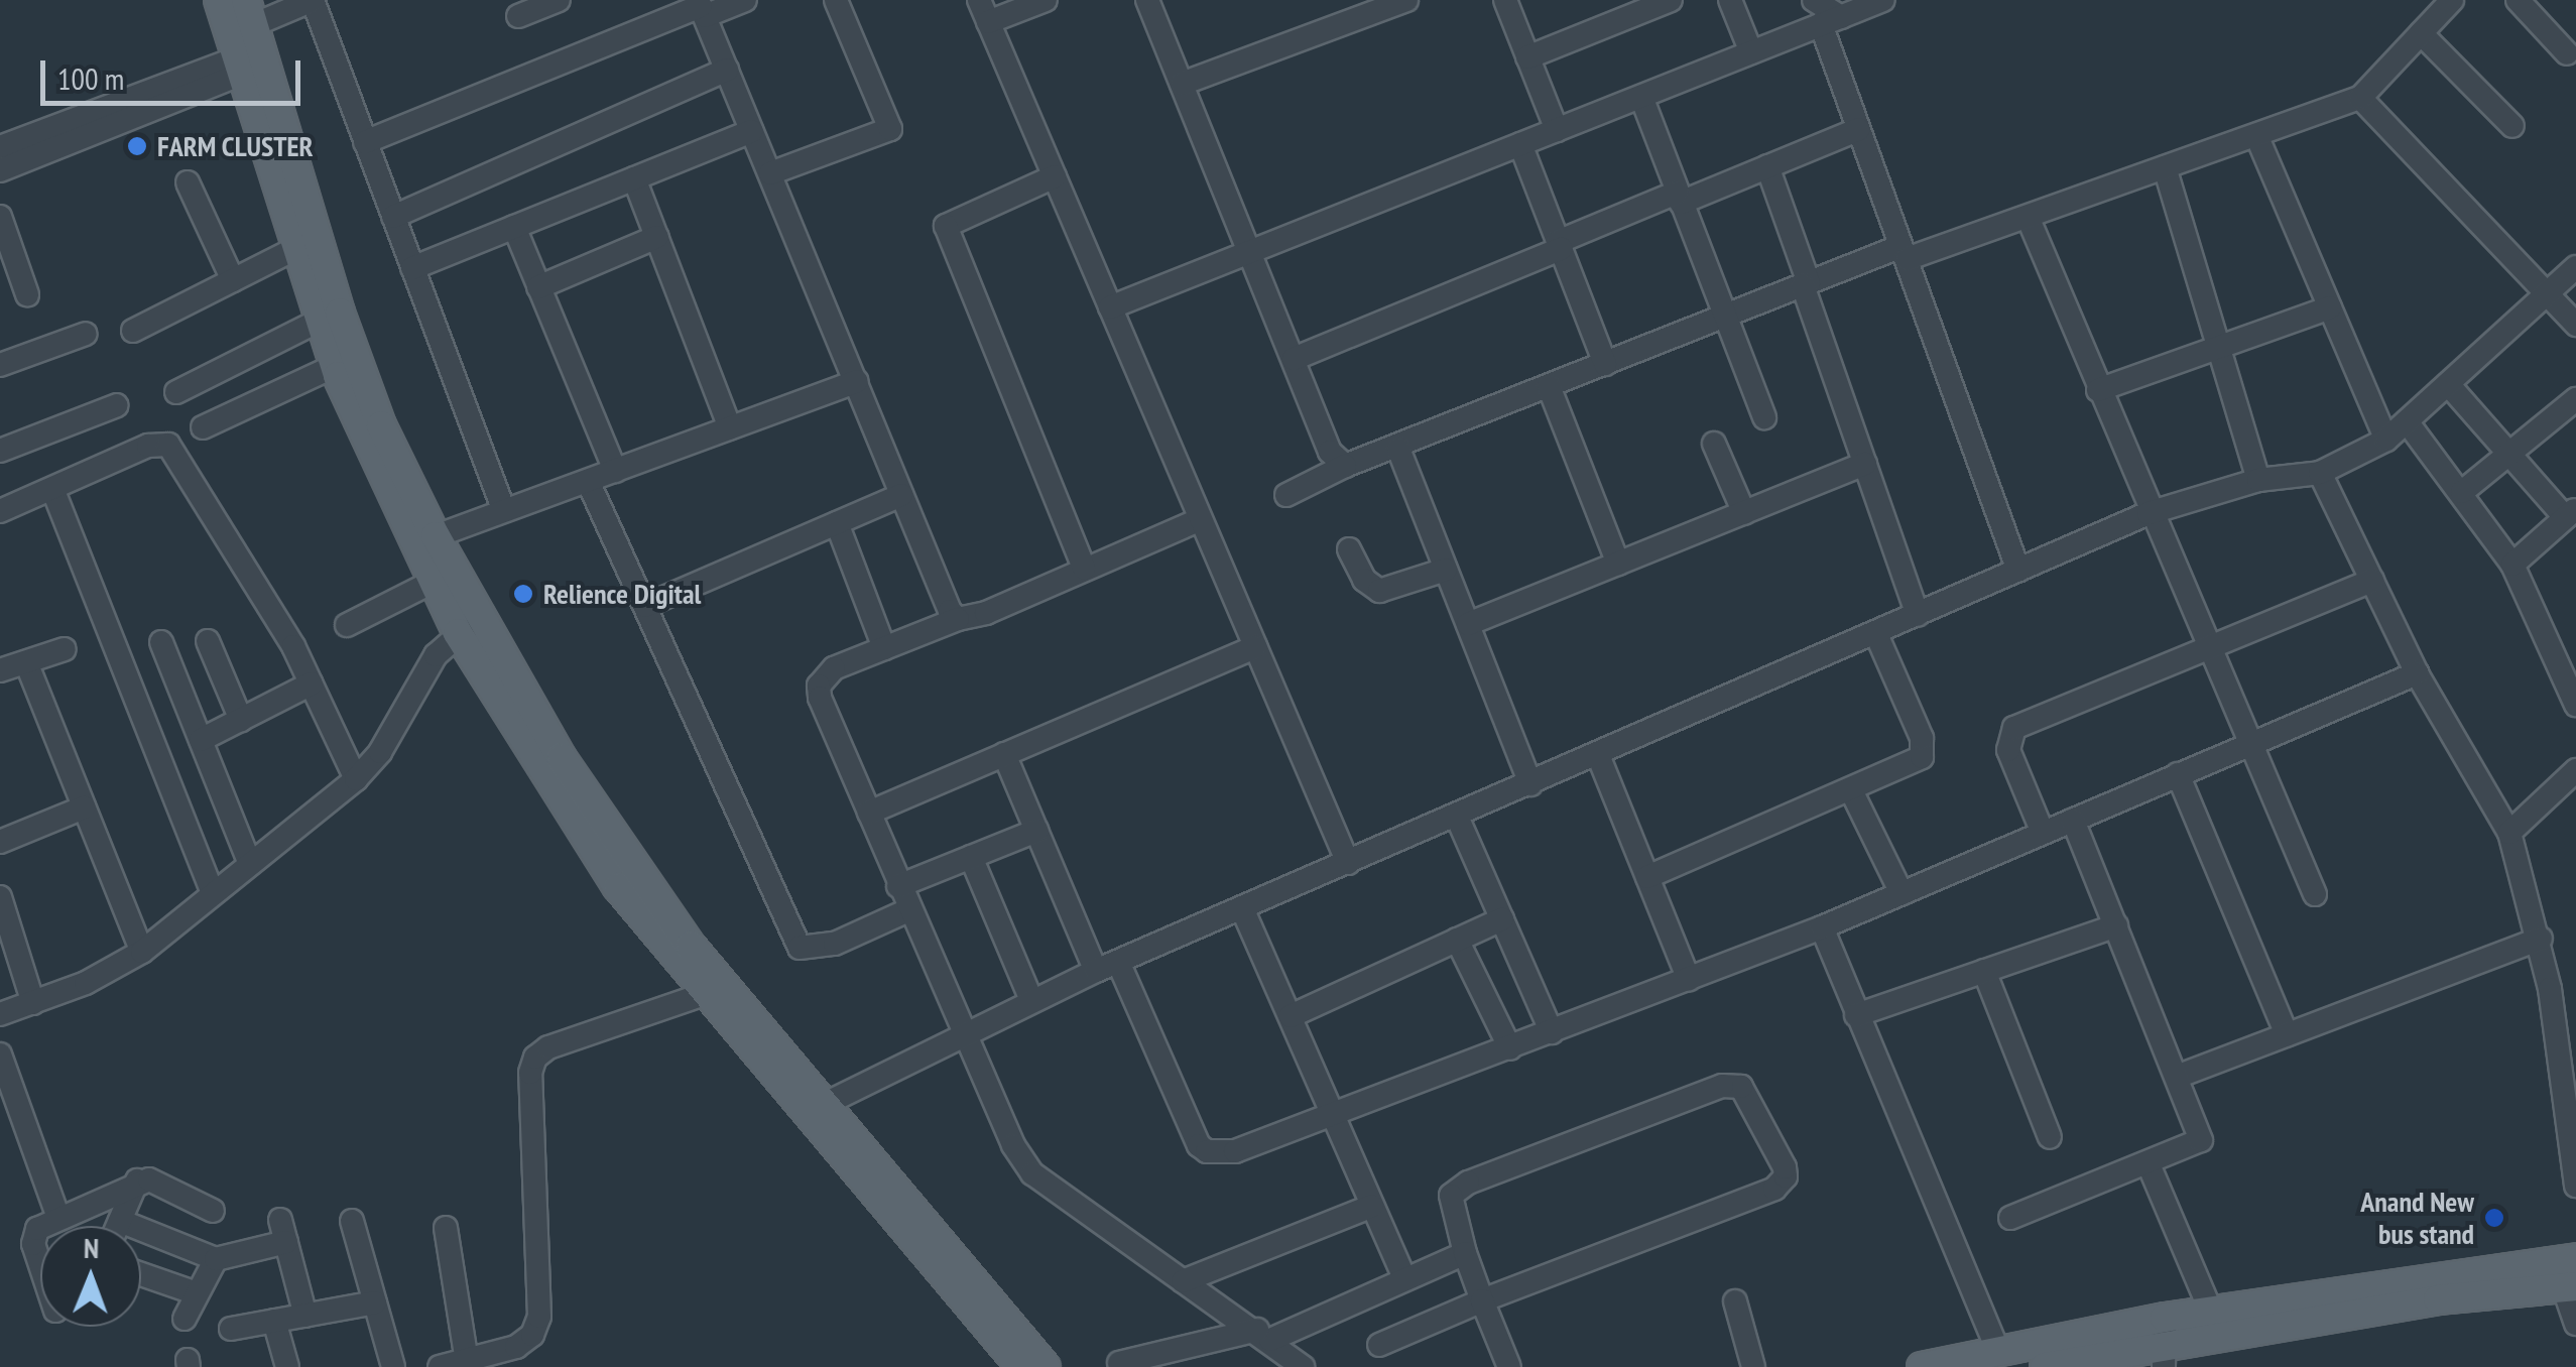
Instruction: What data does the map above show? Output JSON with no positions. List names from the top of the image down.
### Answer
{
  "places": ["FARM CLUSTER", "Relience Digital", "Anand New bus stand"],
  "scale_bar": "100 m",
  "north": "top"
}
